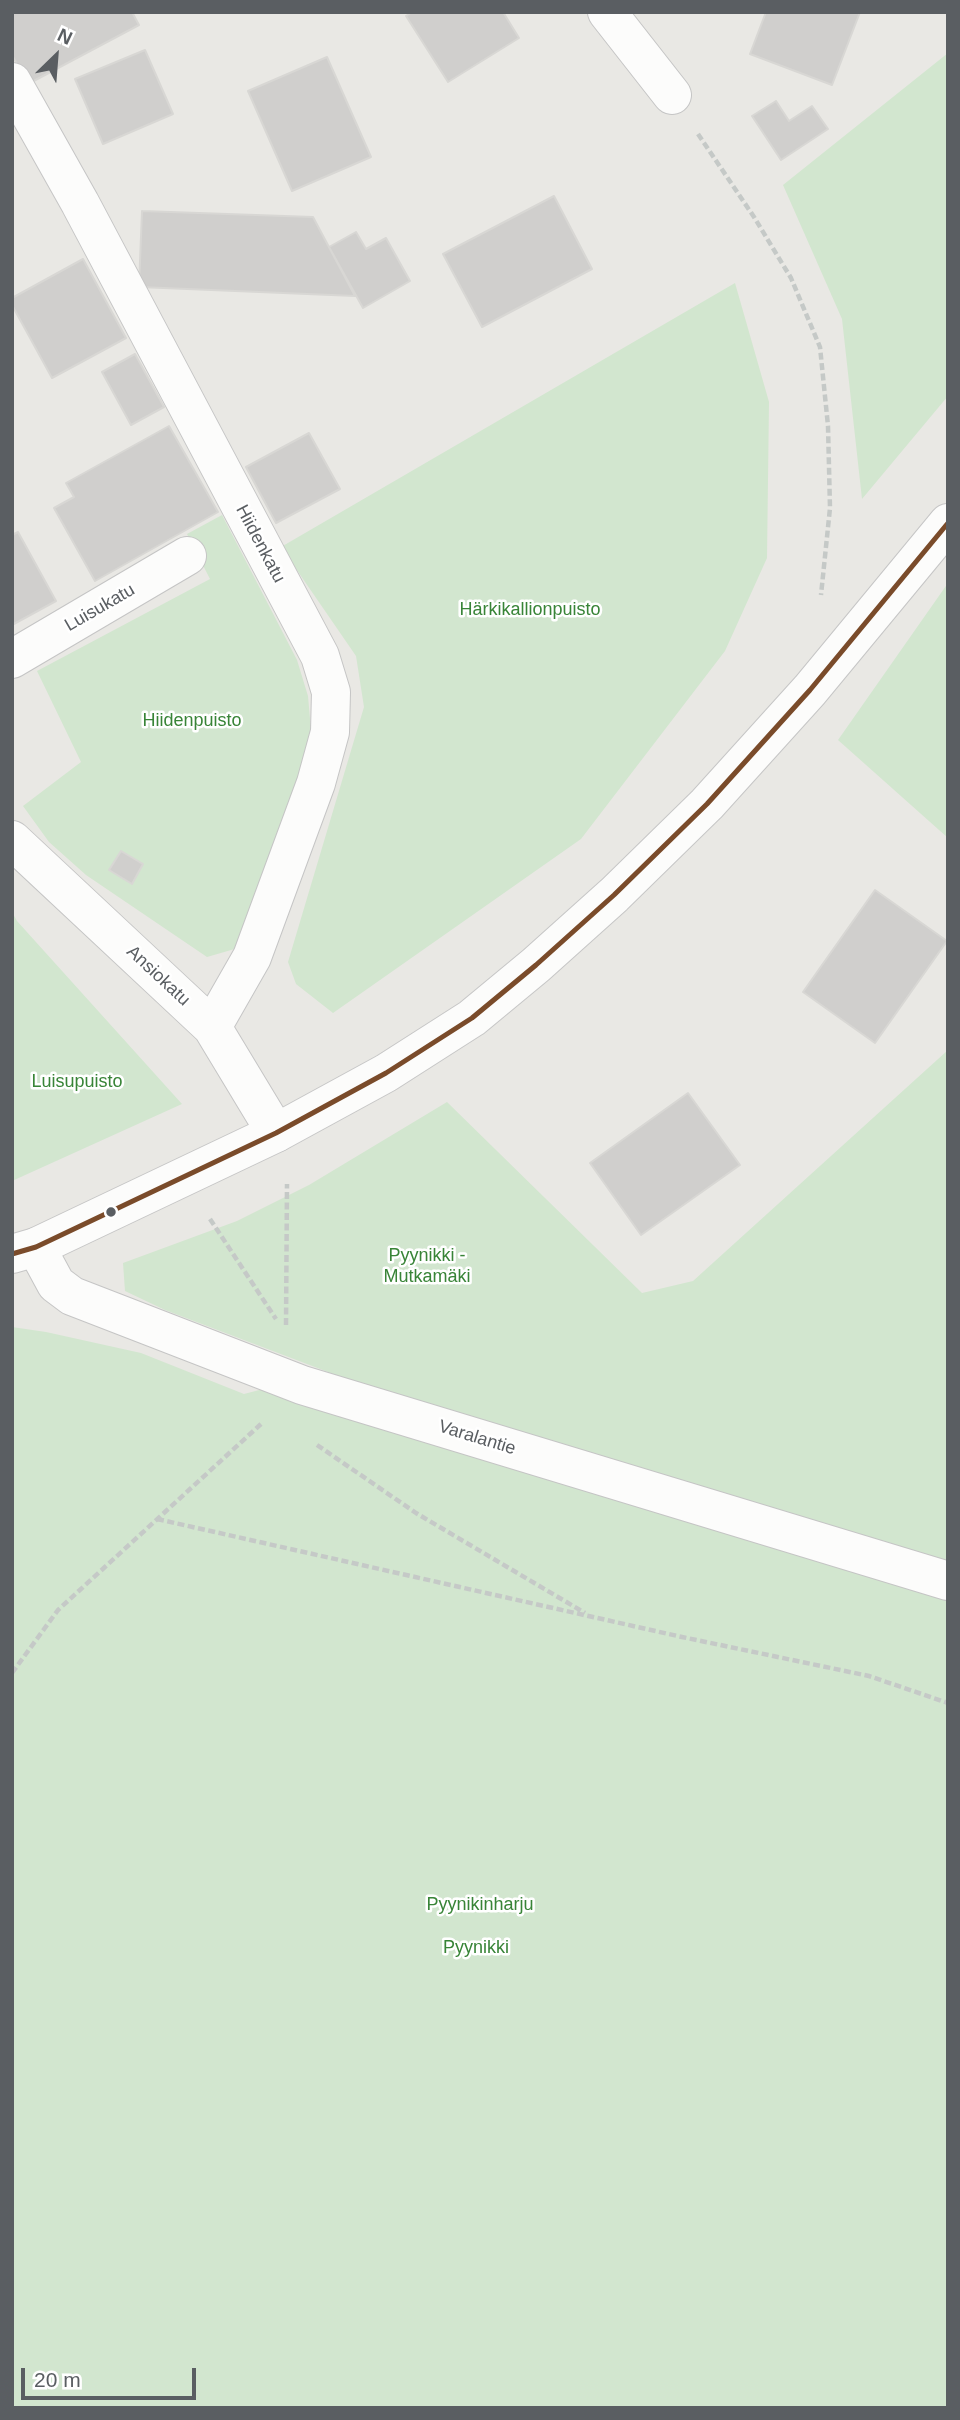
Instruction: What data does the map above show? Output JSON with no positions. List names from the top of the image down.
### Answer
{
  "streets": {
    "street": [
      "Hiidenkatu",
      "Luisukatu",
      "Ansiokatu",
      "Varalantie"
    ]
  },
  "crossings": [
    ["Hiidenkatu", "Ansiokatu"]
  ],
  "parks": [
    "Härkikallionpuisto",
    "Hiidenpuisto",
    "Luisupuisto",
    "Pyynikki - Mutkamäki",
    "Pyynikinharju",
    "Pyynikki"
  ],
  "scale_bar": "20 m",
  "north": "top right"
}
